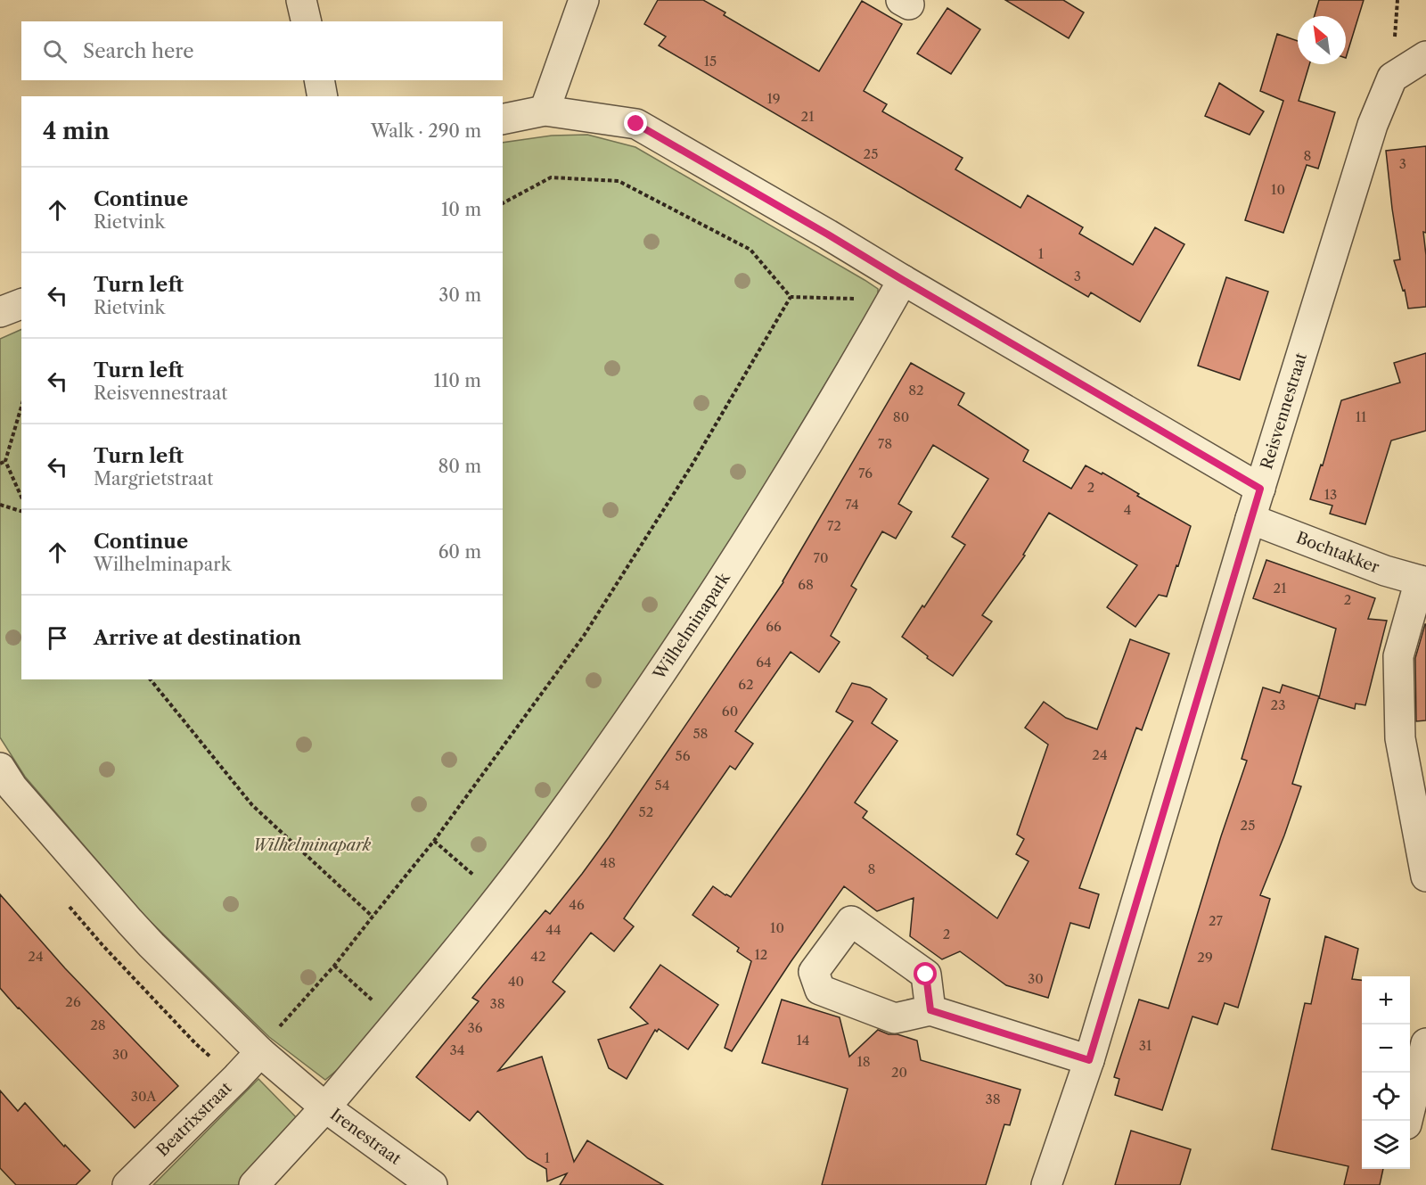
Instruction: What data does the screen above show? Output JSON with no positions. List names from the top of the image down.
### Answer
{
  "streets": {
    "street": [
      "Reisvennestraat",
      "Bochtakker",
      "Wilhelminapark",
      "Beatrixstraat",
      "Irenestraat"
    ]
  },
  "crossings": [
    ["Reisvennestraat", "Bochtakker"],
    ["Wilhelminapark", "Irenestraat"]
  ],
  "parks": ["Wilhelminapark"],
  "house_numbers": [
    "15",
    "19",
    "21",
    "25",
    "8",
    "3",
    "10",
    "1",
    "3",
    "82",
    "80",
    "11",
    "78",
    "76",
    "2",
    "13",
    "74",
    "4",
    "72",
    "70",
    "68",
    "21",
    "2",
    "66",
    "64",
    "62",
    "23",
    "60",
    "58",
    "24",
    "56",
    "54",
    "52",
    "25",
    "48",
    "8",
    "46",
    "27",
    "10",
    "44",
    "2",
    "12",
    "24",
    "42",
    "29",
    "30",
    "40",
    "26",
    "38",
    "28",
    "36",
    "14",
    "31",
    "34",
    "30",
    "18",
    "20",
    "30A",
    "38",
    "1"
  ],
  "north": "top left",
  "page": {
    "search": "Search here",
    "heading": ["4 min", "Walk · 290 m"],
    "list": [
      ["Continue", "Rietvink", "10 m"],
      ["Turn left", "Rietvink", "30 m"],
      ["Turn left", "Reisvennestraat", "110 m"],
      ["Turn left", "Margrietstraat", "80 m"],
      ["Continue", "Wilhelminapark", "60 m"],
      "Arrive at destination"
    ],
    "map_buttons": ["+", "−"]
  }
}
